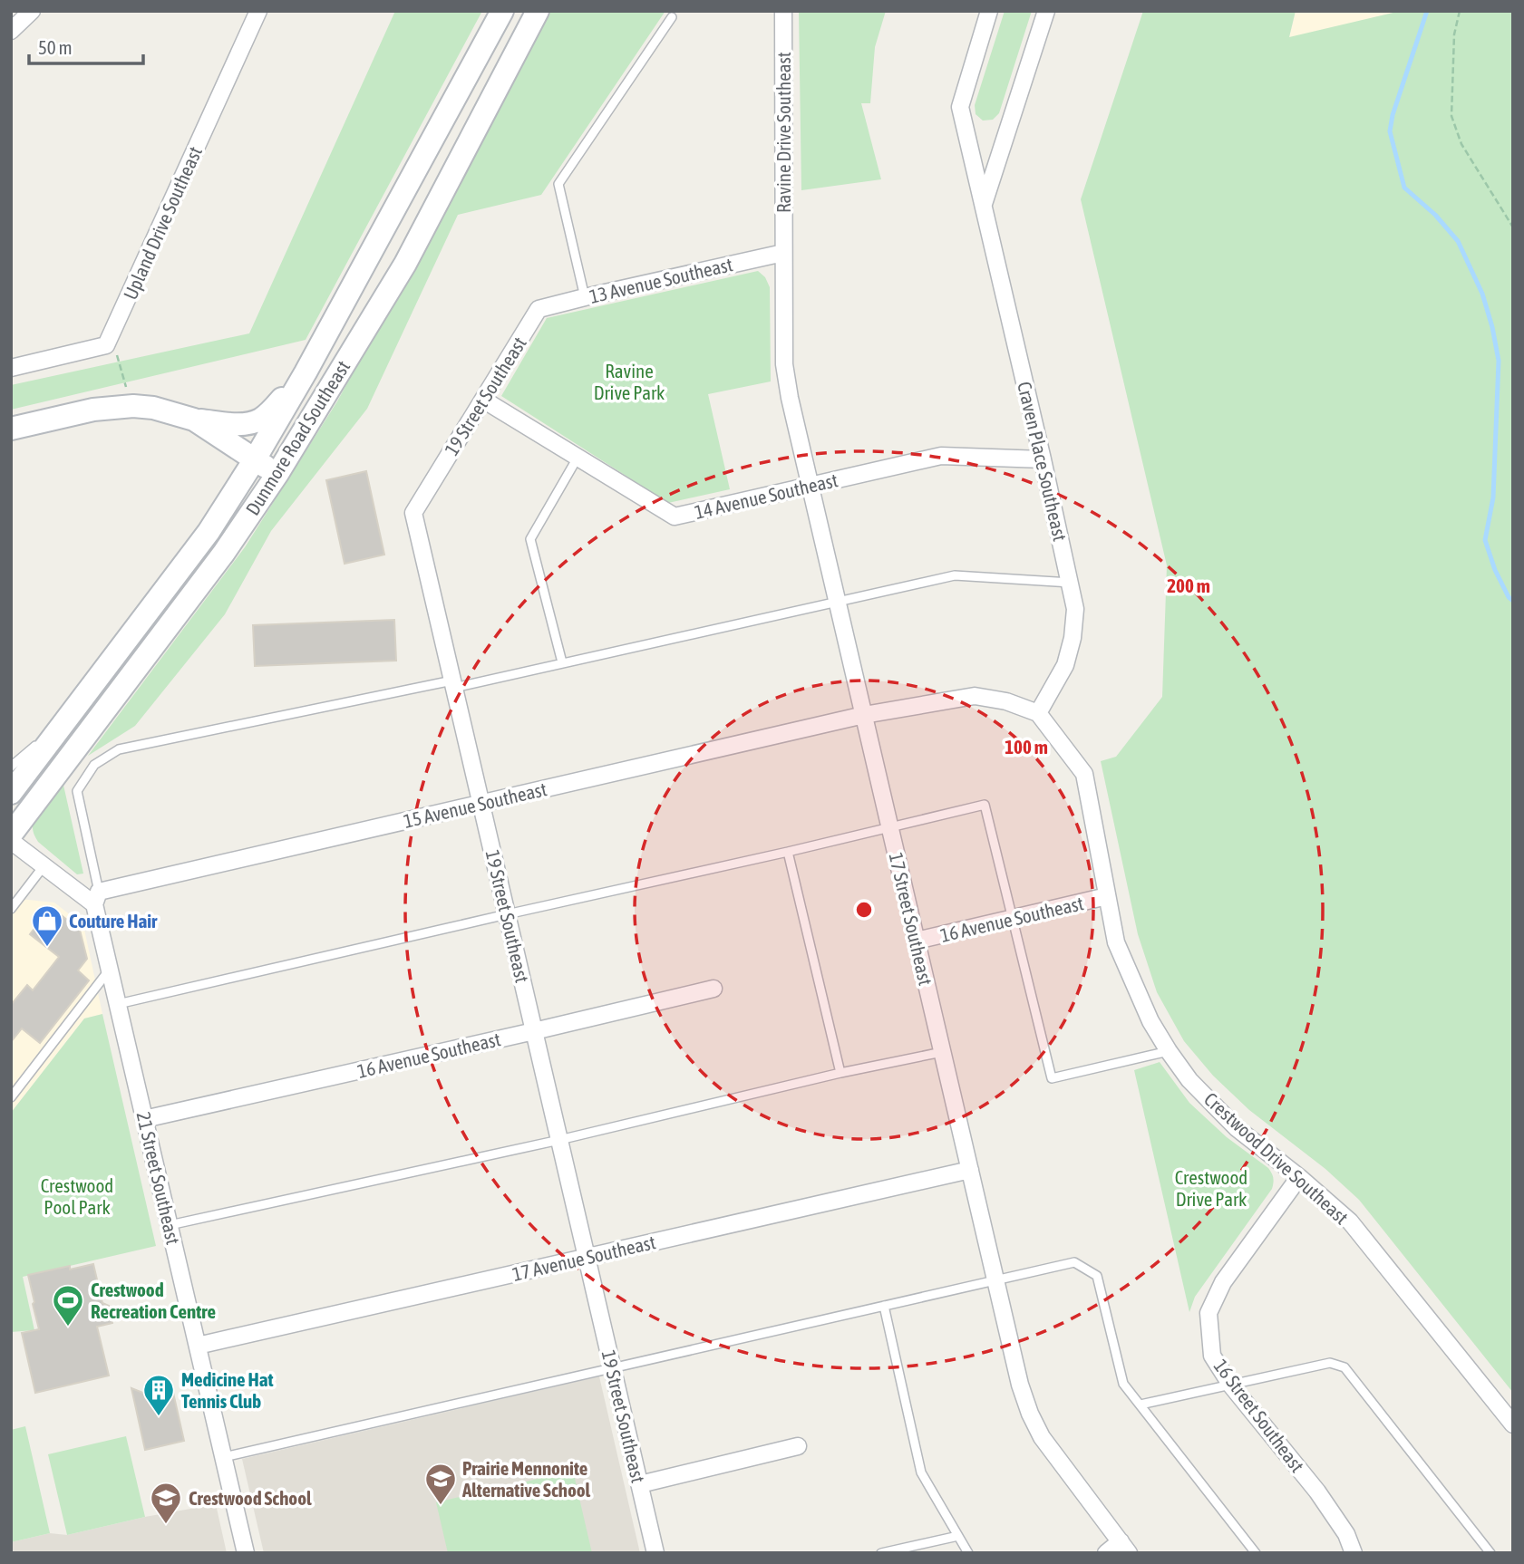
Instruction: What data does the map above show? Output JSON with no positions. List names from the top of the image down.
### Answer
{
  "streets": {
    "main road": ["Dunmore Road Southeast"],
    "street": [
      "Ravine Drive Southeast",
      "Upland Drive Southeast",
      "13 Avenue Southeast",
      "19 Street Southeast",
      "Craven Place Southeast",
      "14 Avenue Southeast",
      "15 Avenue Southeast",
      "17 Street Southeast",
      "16 Avenue Southeast",
      "Crestwood Drive Southeast",
      "21 Street Southeast",
      "17 Avenue Southeast",
      "16 Street Southeast"
    ]
  },
  "crossings": [
    ["Ravine Drive Southeast", "13 Avenue Southeast"],
    ["Ravine Drive Southeast", "17 Street Southeast"],
    ["13 Avenue Southeast", "19 Street Southeast"],
    ["13 Avenue Southeast", "17 Street Southeast"],
    ["19 Street Southeast", "14 Avenue Southeast"],
    ["19 Street Southeast", "15 Avenue Southeast"],
    ["19 Street Southeast", "16 Avenue Southeast"],
    ["19 Street Southeast", "17 Avenue Southeast"],
    ["Craven Place Southeast", "14 Avenue Southeast"],
    ["Craven Place Southeast", "Crestwood Drive Southeast"],
    ["14 Avenue Southeast", "17 Street Southeast"],
    ["15 Avenue Southeast", "17 Street Southeast"],
    ["15 Avenue Southeast", "21 Street Southeast"],
    ["17 Street Southeast", "16 Avenue Southeast"],
    ["17 Street Southeast", "17 Avenue Southeast"],
    ["16 Avenue Southeast", "Crestwood Drive Southeast"],
    ["16 Avenue Southeast", "21 Street Southeast"],
    ["Crestwood Drive Southeast", "16 Street Southeast"],
    ["21 Street Southeast", "17 Avenue Southeast"]
  ],
  "parks": ["Ravine Drive Park", "Crestwood Drive Park", "Crestwood Pool Park"],
  "places": {
    "shop": ["Couture Hair"],
    "sports": ["Crestwood Recreation Centre"],
    "building": ["Medicine Hat Tennis Club"],
    "school or university": ["Prairie Mennonite Alternative School", "Crestwood School"]
  },
  "scale_bar": "50 m",
  "rings": ["200 m", "100 m"]
}
